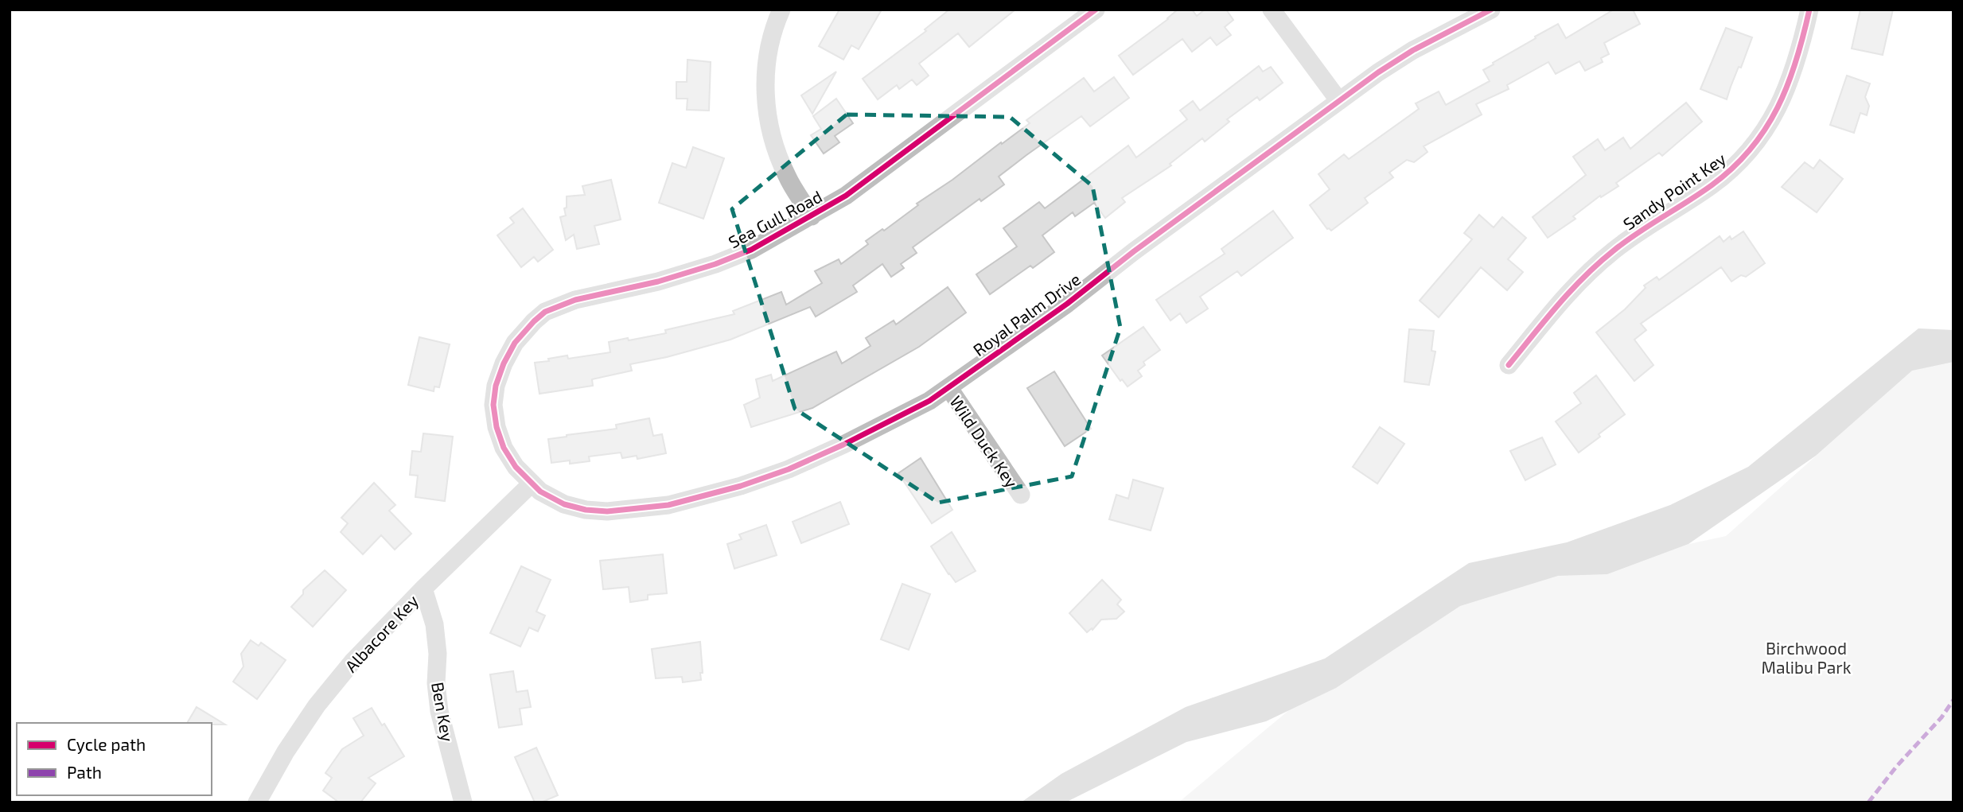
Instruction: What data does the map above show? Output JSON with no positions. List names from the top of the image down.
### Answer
{
  "streets": {
    "street": [
      "Sandy Point Key",
      "Sea Gull Road",
      "Royal Palm Drive",
      "Wild Duck Key",
      "Albacore Key",
      "Ben Key"
    ]
  },
  "crossings": [
    ["Sea Gull Road", "Royal Palm Drive"],
    ["Sea Gull Road", "Albacore Key"],
    ["Royal Palm Drive", "Wild Duck Key"],
    ["Royal Palm Drive", "Albacore Key"],
    ["Albacore Key", "Ben Key"]
  ],
  "parks": ["Birchwood Malibu Park"],
  "legend": ["Cycle path", "Path"]
}
